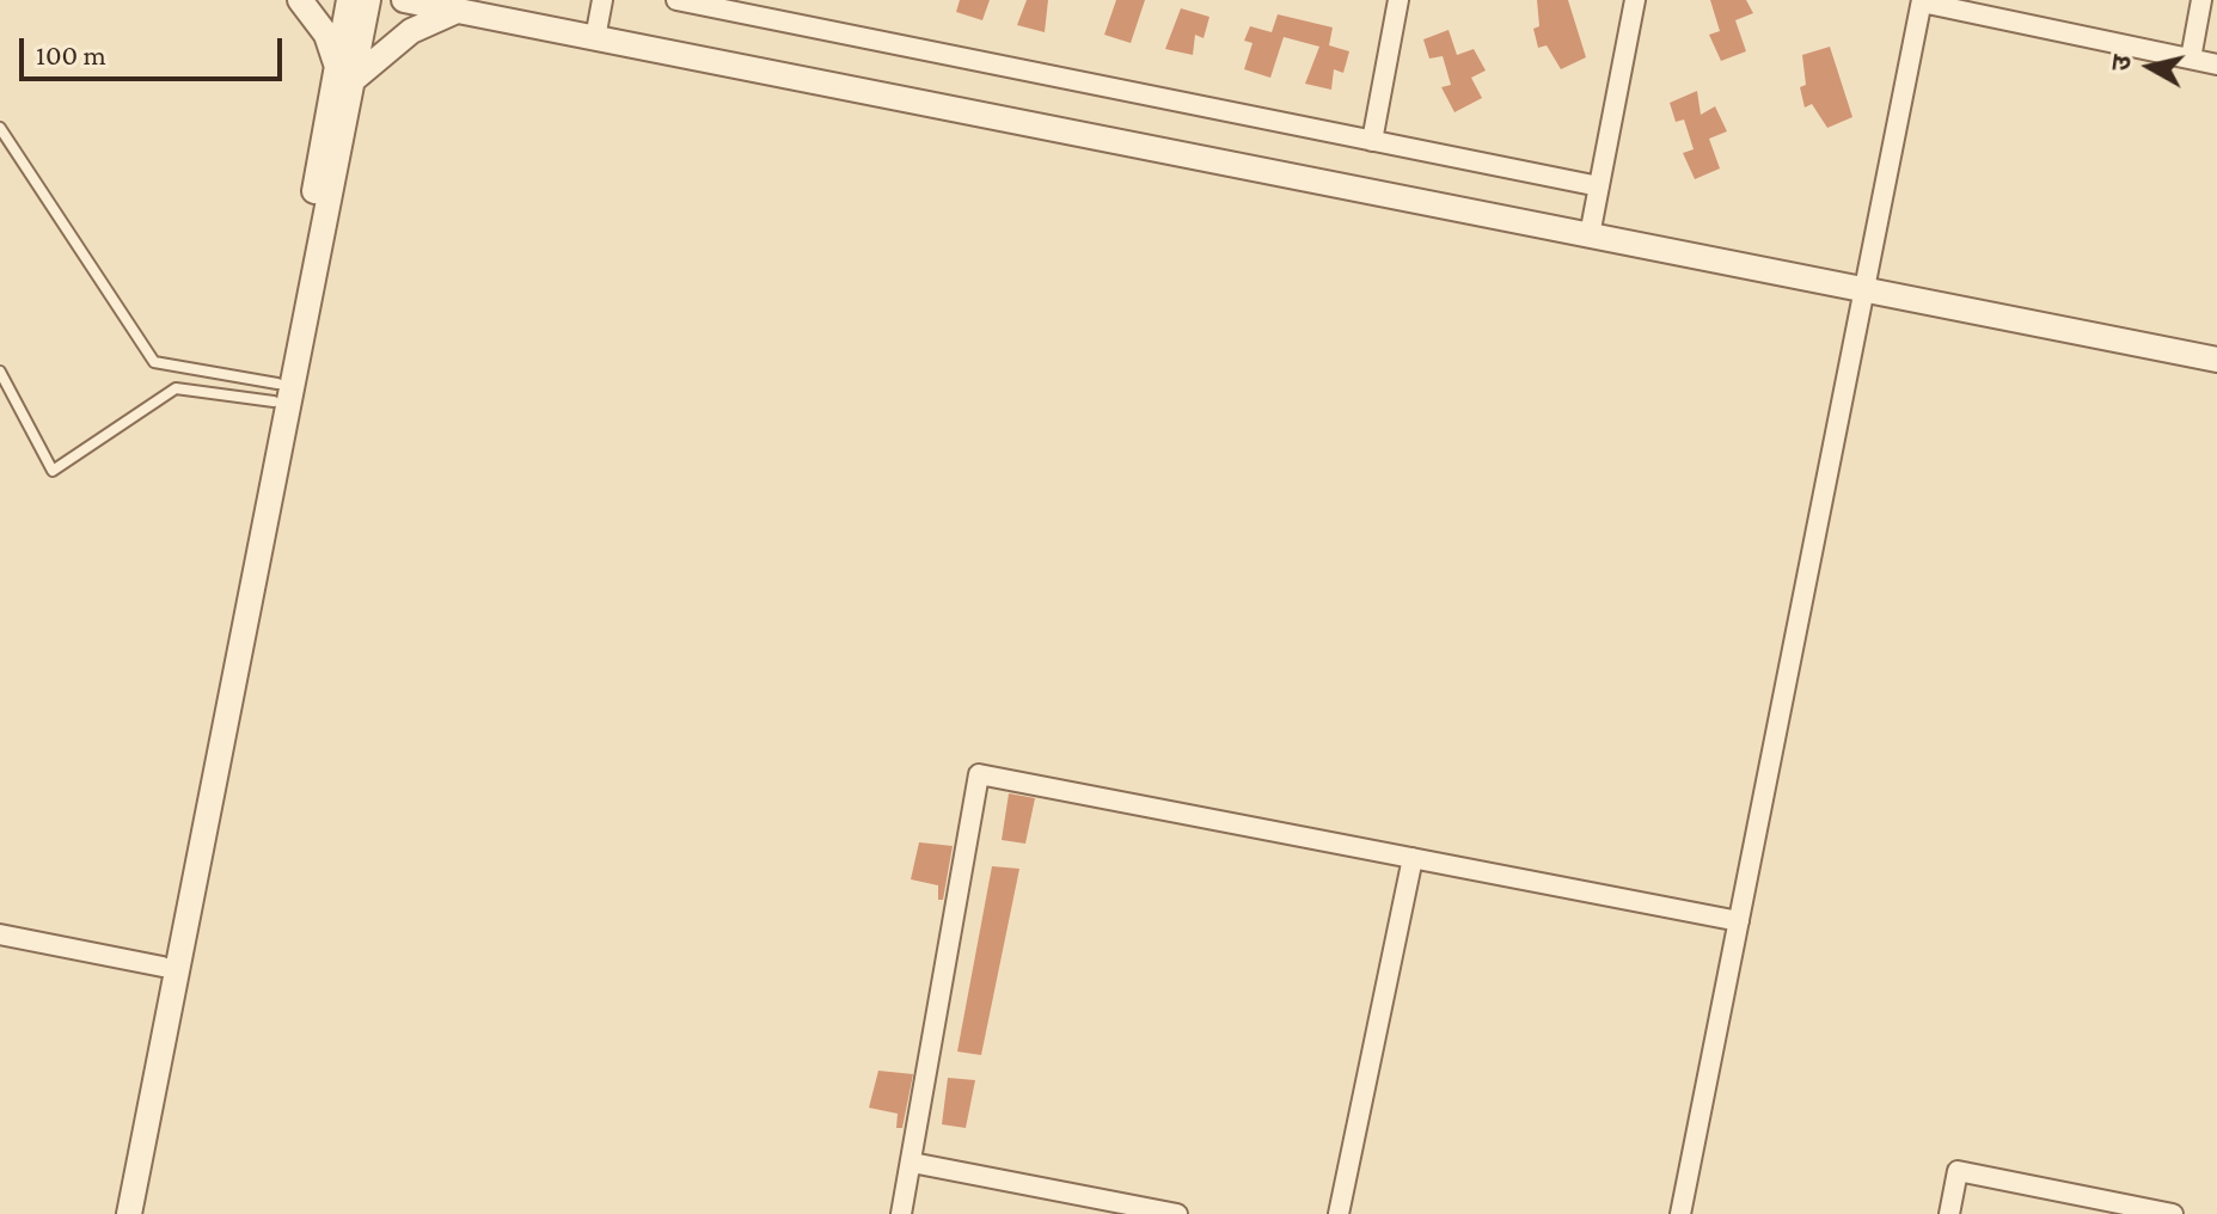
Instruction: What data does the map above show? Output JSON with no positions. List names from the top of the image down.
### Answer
{
  "scale_bar": "100 m",
  "north": "left"
}
